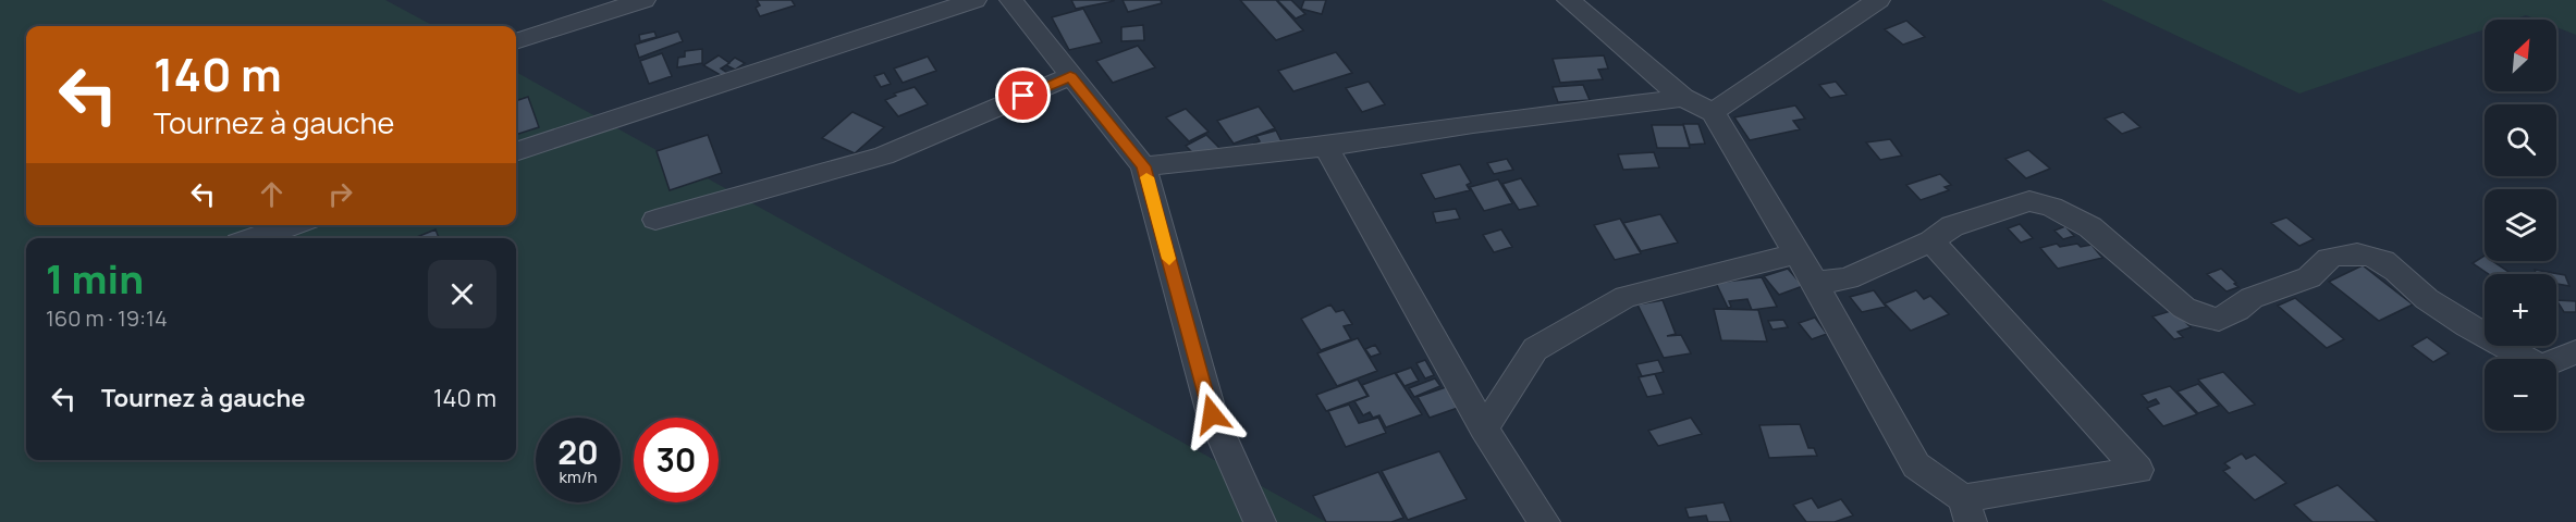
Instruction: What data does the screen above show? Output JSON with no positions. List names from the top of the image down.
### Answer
{
  "north": "top right",
  "page": {
    "map_buttons": ["+", "−"],
    "turn": ["140 m", "Tournez à gauche"],
    "heading": ["1 min", "160 m · 19:14"],
    "list": [
      {
        "name": "Tournez à gauche",
        "value": "140 m"
      }
    ],
    "speed": "20 km/h",
    "limit": "30"
  }
}
